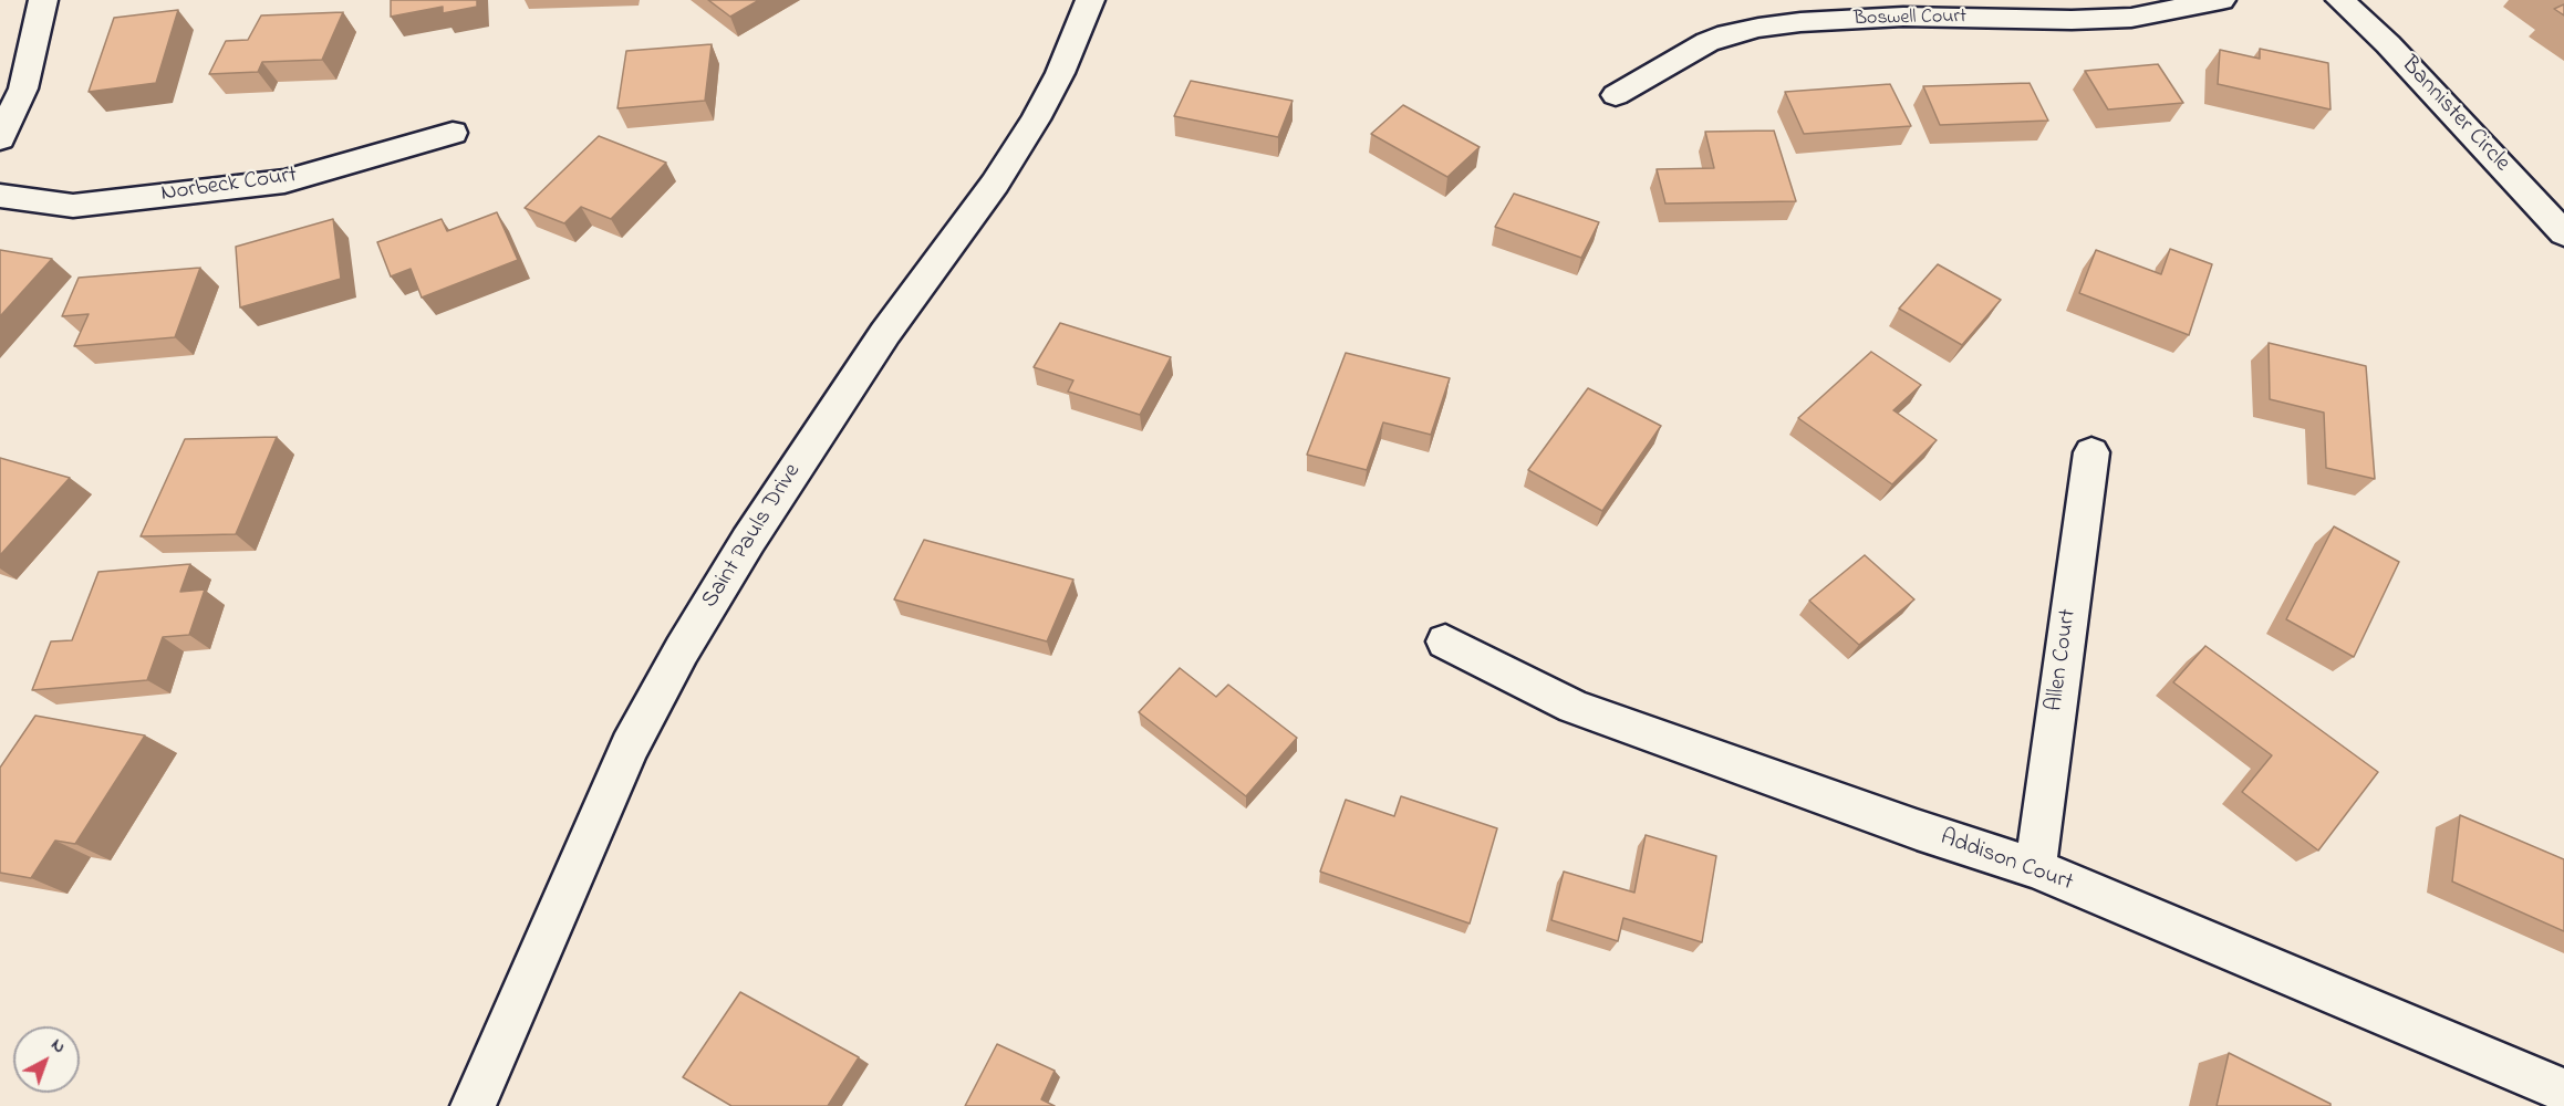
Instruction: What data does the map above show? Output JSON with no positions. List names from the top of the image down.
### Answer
{
  "streets": {
    "street": [
      "Boswell Court",
      "Bannister Circle",
      "Norbeck Court",
      "Saint Pauls Drive",
      "Allen Court",
      "Addison Court"
    ]
  },
  "crossings": [
    ["Allen Court", "Addison Court"]
  ],
  "north": "top right"
}
